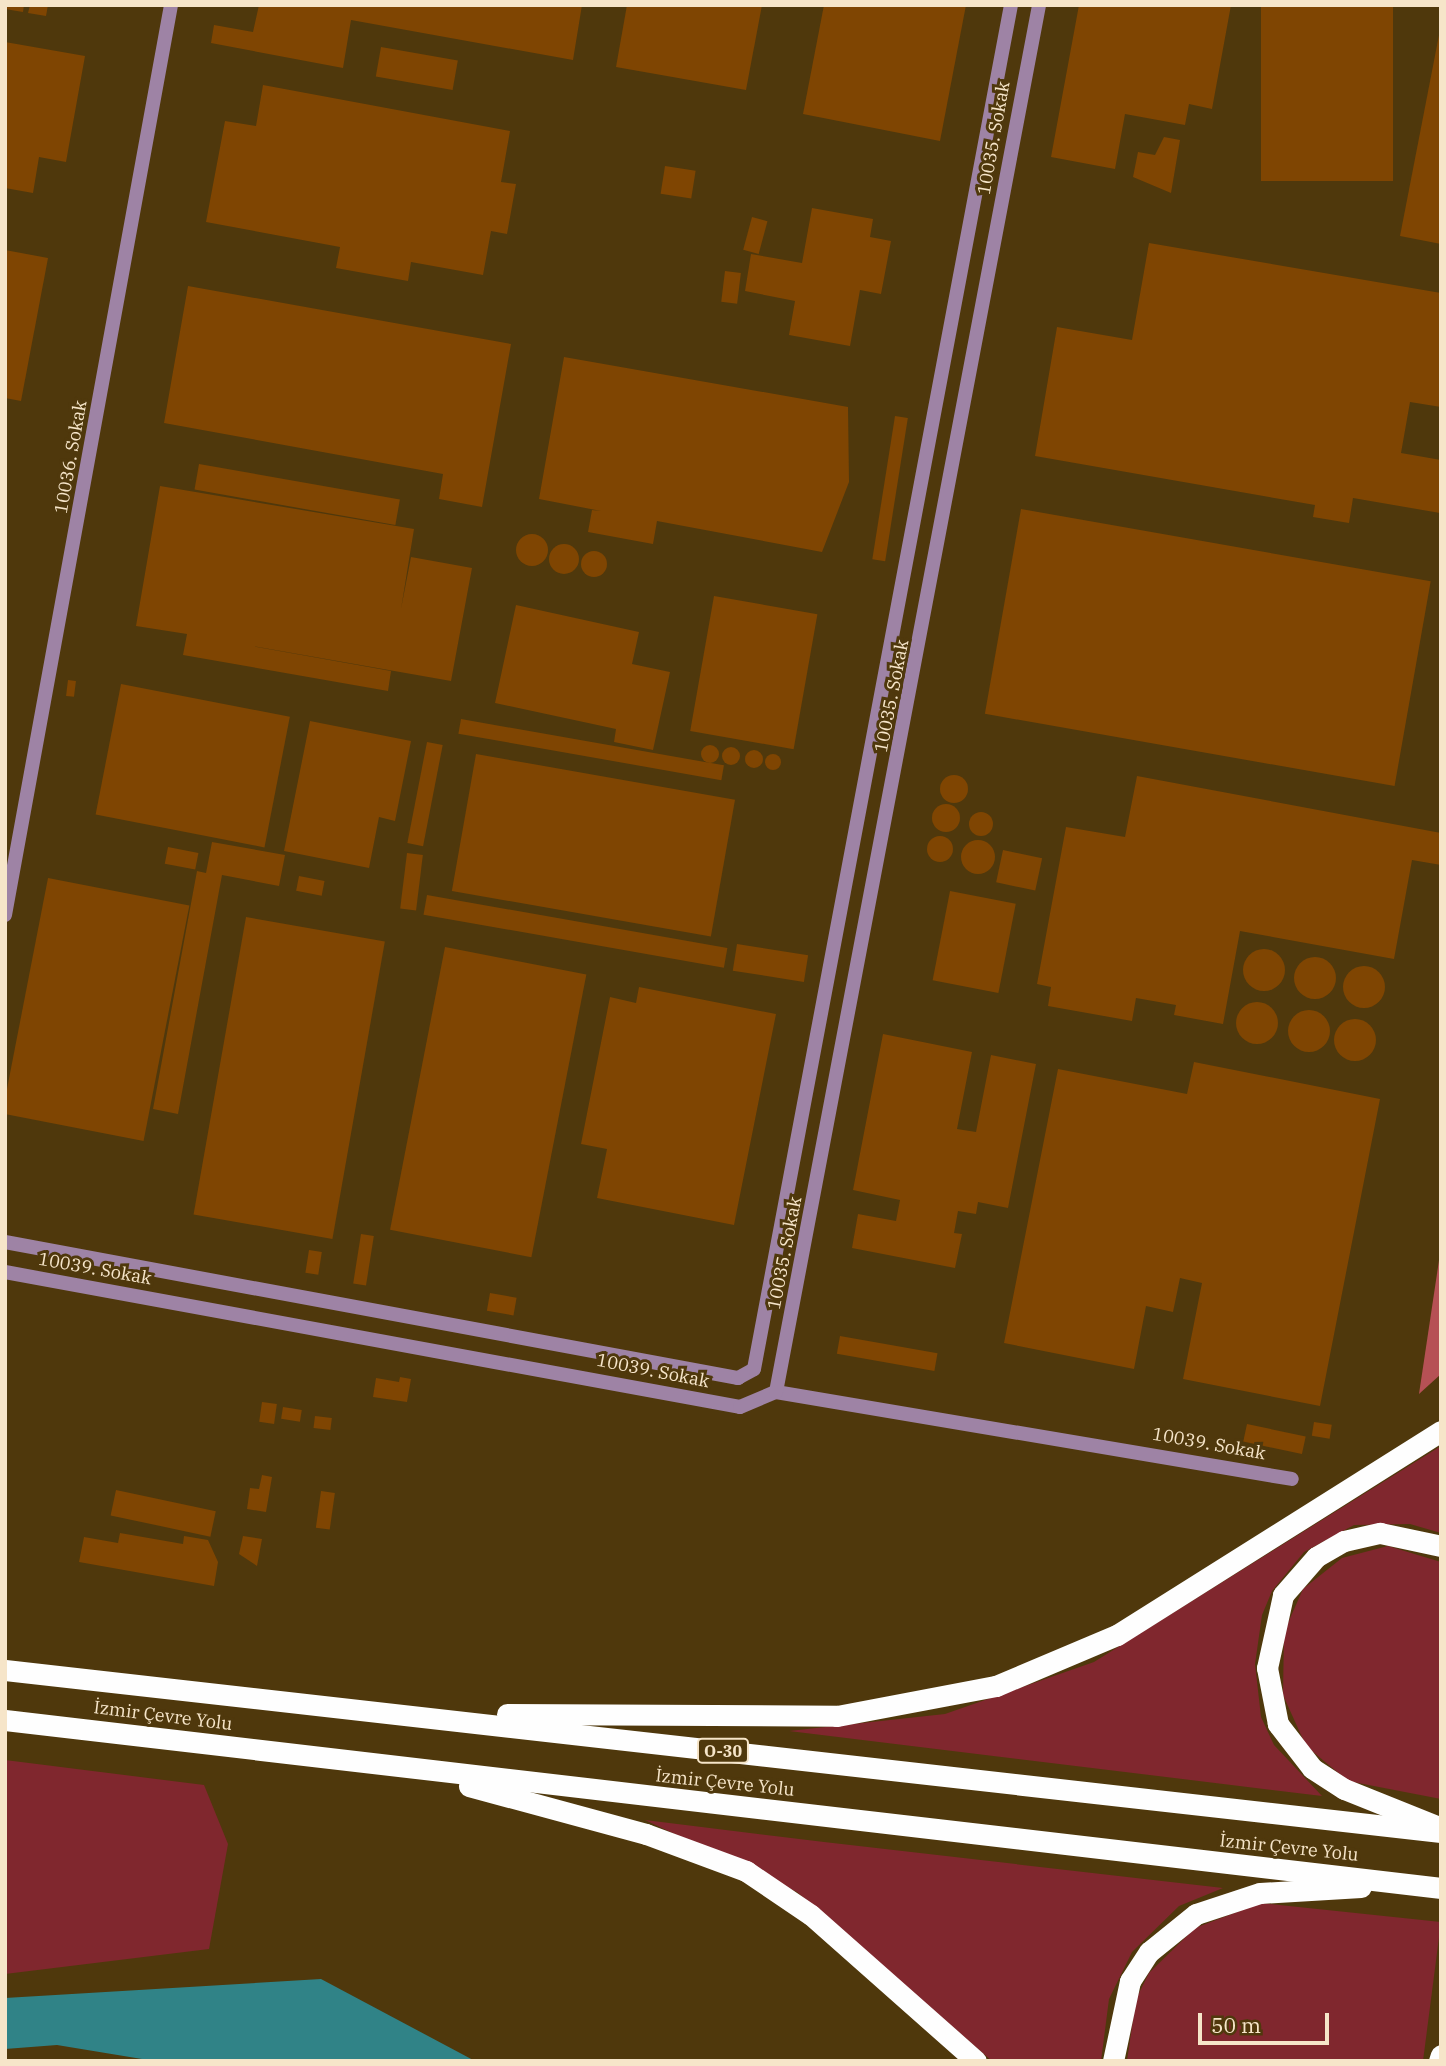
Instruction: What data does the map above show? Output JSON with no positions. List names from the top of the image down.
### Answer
{
  "streets": {
    "highway": ["İzmir Çevre Yolu", "O-30"],
    "street": ["10035. Sokak", "10036. Sokak", "10039. Sokak"]
  },
  "crossings": [
    ["10035. Sokak", "10039. Sokak"]
  ],
  "scale_bar": "50 m"
}
